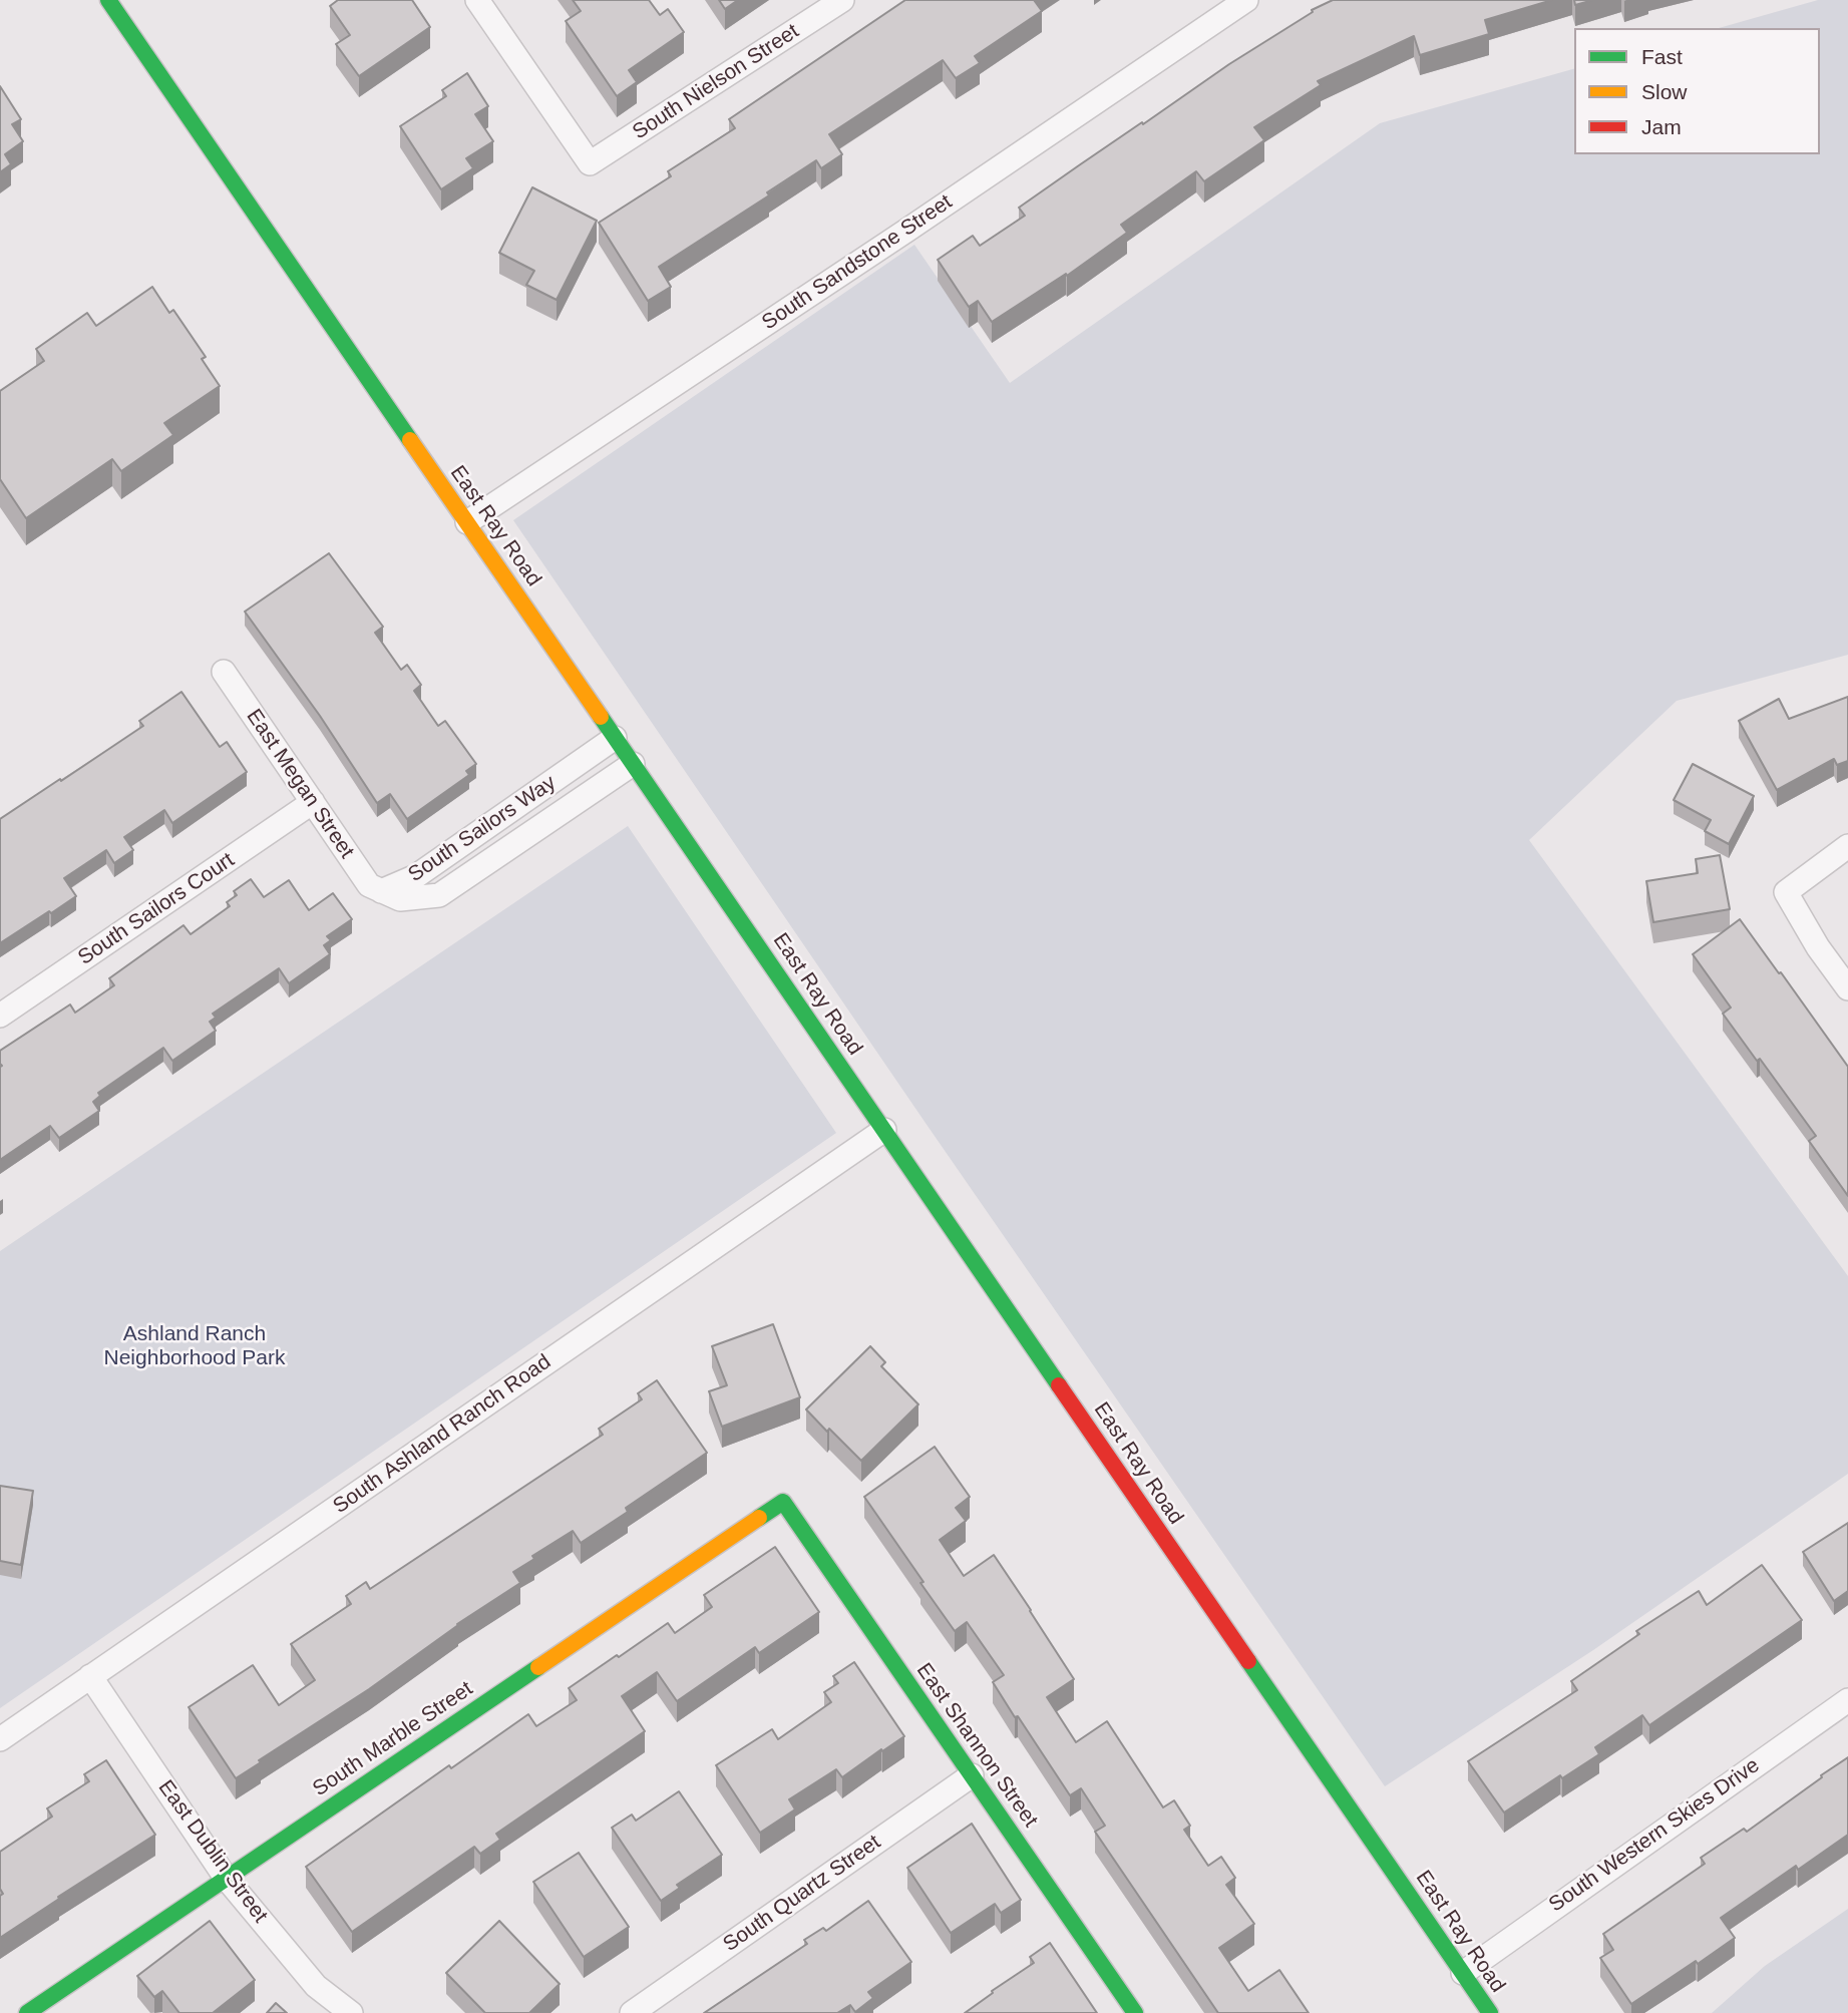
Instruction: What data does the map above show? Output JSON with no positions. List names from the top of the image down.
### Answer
{
  "streets": {
    "main road": ["East Ray Road", "South Marble Street", "East Shannon Street"],
    "street": [
      "South Nielson Street",
      "South Sandstone Street",
      "East Megan Street",
      "South Sailors Way",
      "South Sailors Court",
      "South Ashland Ranch Road",
      "South Western Skies Drive",
      "East Dublin Street",
      "South Quartz Street"
    ]
  },
  "crossings": [
    ["South Sandstone Street", "East Ray Road"],
    ["East Ray Road", "South Sailors Way"],
    ["East Ray Road", "South Ashland Ranch Road"],
    ["East Ray Road", "South Western Skies Drive"],
    ["East Megan Street", "South Sailors Way"],
    ["East Megan Street", "South Sailors Court"],
    ["South Ashland Ranch Road", "East Dublin Street"],
    ["South Marble Street", "East Shannon Street"],
    ["South Marble Street", "East Dublin Street"],
    ["East Shannon Street", "South Quartz Street"]
  ],
  "parks": ["Ashland Ranch Neighborhood Park"],
  "legend": ["Fast", "Slow", "Jam"]
}
